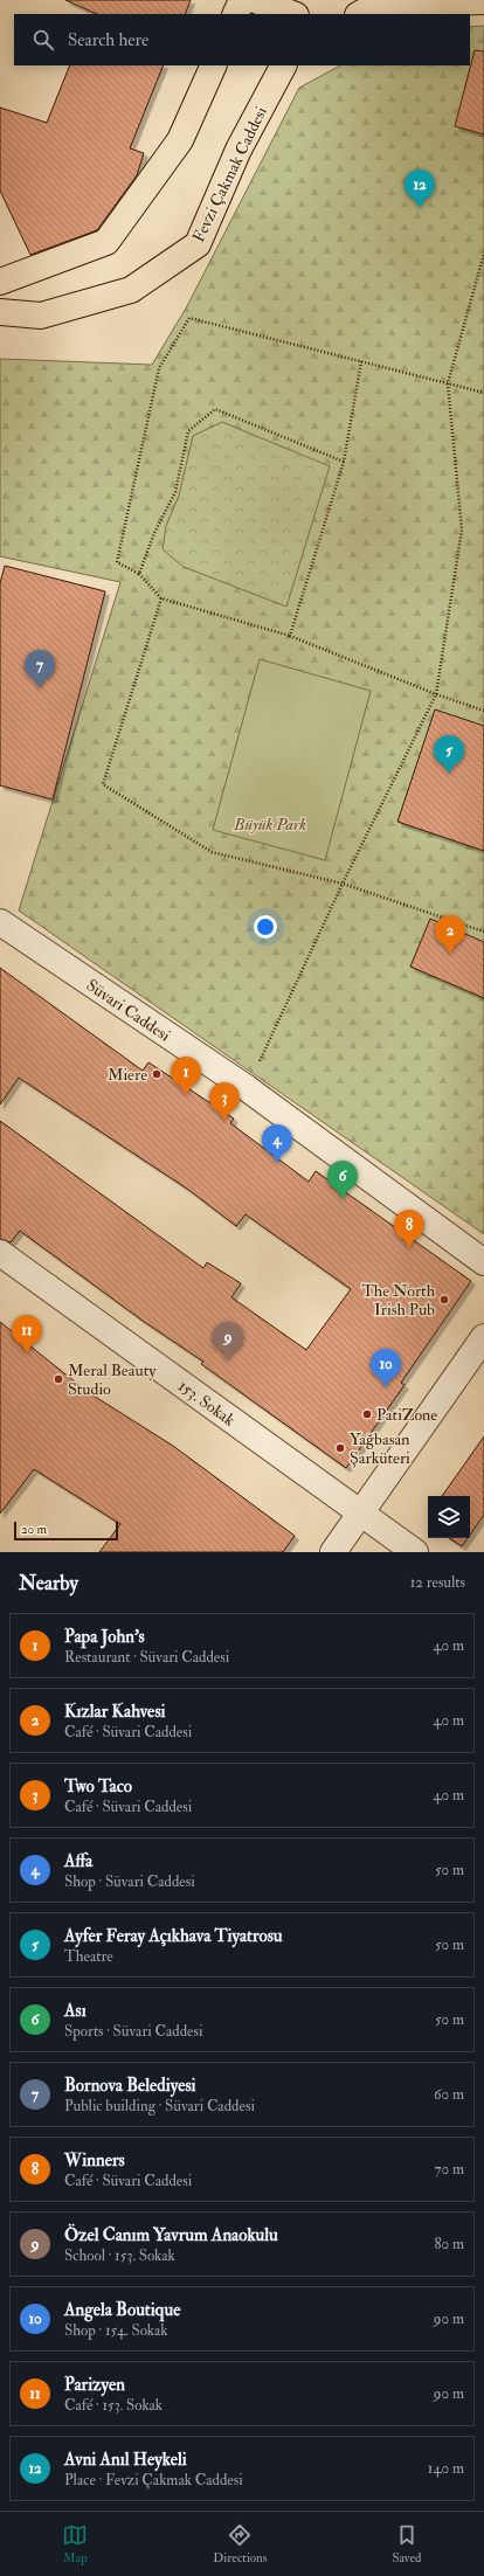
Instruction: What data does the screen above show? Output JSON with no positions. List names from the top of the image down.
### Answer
{
  "streets": {
    "main road": ["Fevzi Çakmak Caddesi"],
    "street": ["Süvari Caddesi", "153. Sokak"]
  },
  "parks": ["Büyük Park"],
  "places": [
    "Miere",
    "The North Irish Pub",
    "Meral Beauty Studio",
    "PatiZone",
    "Yağbasan Şarküteri"
  ],
  "scale_bar": "20 m",
  "page": {
    "search": "Search here",
    "pins": [
      "12",
      "7",
      "5",
      "2",
      "1",
      "3",
      "4",
      "6",
      "8",
      "11",
      "9",
      "10"
    ],
    "scale": "20 m",
    "heading": ["Nearby", "12 results"],
    "list": [
      {
        "mark": "1",
        "name": "Papa John's",
        "note": "Restaurant · Süvari Caddesi",
        "value": "40 m"
      },
      {
        "mark": "2",
        "name": "Kızlar Kahvesi",
        "note": "Café · Süvari Caddesi",
        "value": "40 m"
      },
      {
        "mark": "3",
        "name": "Two Taco",
        "note": "Café · Süvari Caddesi",
        "value": "40 m"
      },
      {
        "mark": "4",
        "name": "Affa",
        "note": "Shop · Süvari Caddesi",
        "value": "50 m"
      },
      {
        "mark": "5",
        "name": "Ayfer Feray Açıkhava Tiyatrosu",
        "note": "Theatre",
        "value": "50 m"
      },
      {
        "mark": "6",
        "name": "Ası",
        "note": "Sports · Süvari Caddesi",
        "value": "50 m"
      },
      {
        "mark": "7",
        "name": "Bornova Belediyesi",
        "note": "Public building · Süvari Caddesi",
        "value": "60 m"
      },
      {
        "mark": "8",
        "name": "Winners",
        "note": "Café · Süvari Caddesi",
        "value": "70 m"
      },
      {
        "mark": "9",
        "name": "Özel Canım Yavrum Anaokulu",
        "note": "School · 153. Sokak",
        "value": "80 m"
      },
      {
        "mark": "10",
        "name": "Angela Boutique",
        "note": "Shop · 154. Sokak",
        "value": "90 m"
      },
      {
        "mark": "11",
        "name": "Parizyen",
        "note": "Café · 153. Sokak",
        "value": "90 m"
      },
      {
        "mark": "12",
        "name": "Avni Anıl Heykeli",
        "note": "Place · Fevzi Çakmak Caddesi",
        "value": "140 m"
      }
    ],
    "nav": ["Map", "Directions", "Saved"]
  }
}
